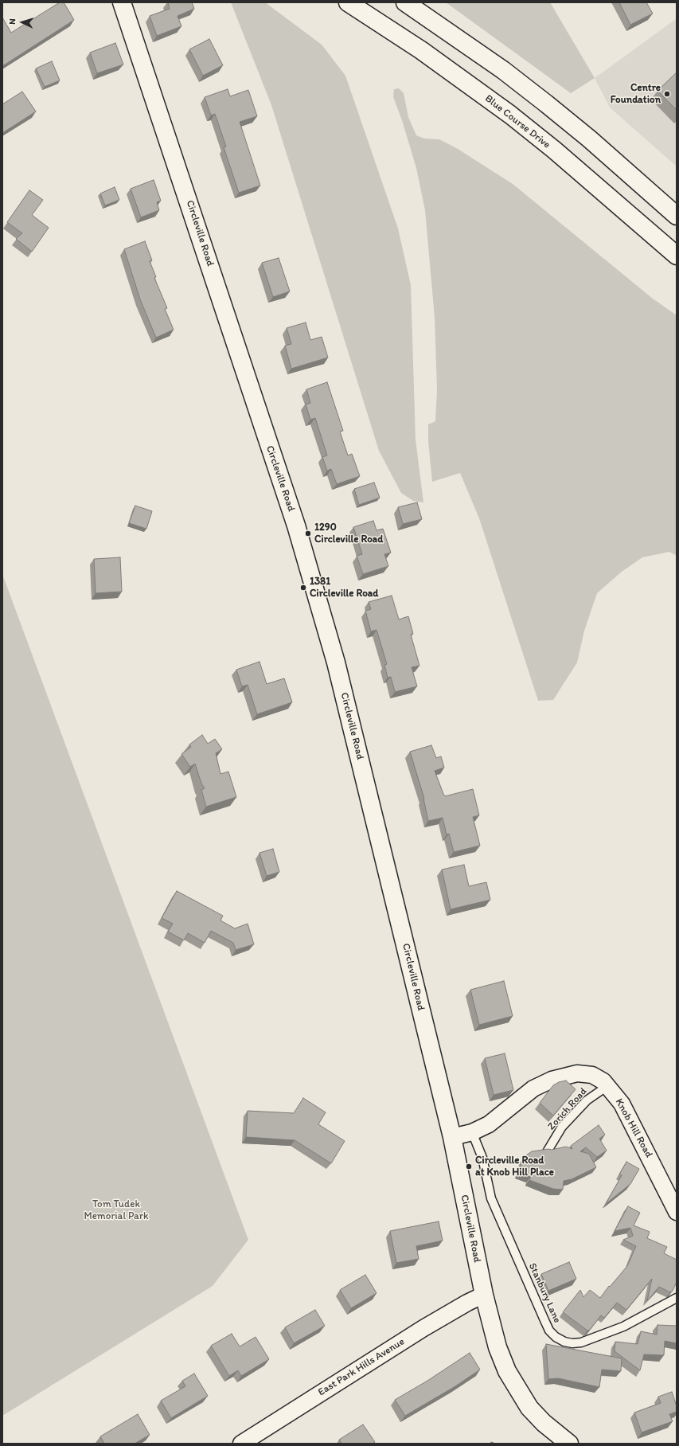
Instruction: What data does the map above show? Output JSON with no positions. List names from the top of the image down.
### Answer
{
  "streets": {
    "street": [
      "Blue Course Drive",
      "Circleville Road",
      "Knob Hill Road",
      "East Park Hills Avenue"
    ],
    "lane": ["Zorich Road", "Stanbury Lane"]
  },
  "crossings": [
    ["Circleville Road", "Knob Hill Road"],
    ["Circleville Road", "East Park Hills Avenue"],
    ["Zorich Road", "Knob Hill Road"],
    ["Knob Hill Road", "Stanbury Lane"]
  ],
  "parks": ["Tom Tudek Memorial Park"],
  "places": [
    "Centre Foundation",
    "1290 Circleville Road",
    "1381 Circleville Road",
    "Circleville Road at Knob Hill Place"
  ],
  "north": "left"
}
